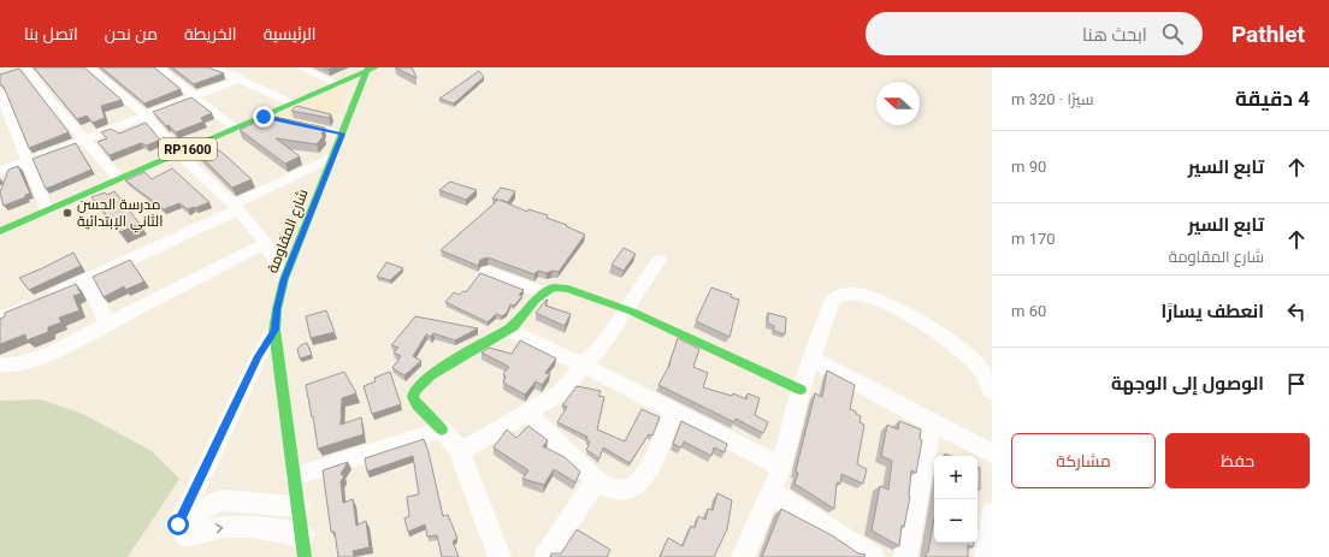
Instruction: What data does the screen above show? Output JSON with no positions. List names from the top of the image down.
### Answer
{
  "streets": {
    "street": ["RP1600", "شارع المقاومة"]
  },
  "crossings": [
    ["RP1600", "شارع المقاومة"]
  ],
  "places": ["مدرسة الحسن الثاني الإبتدائية"],
  "north": "left",
  "page": {
    "header": "Pathlet",
    "search": "ابحث هنا",
    "nav": [
      "الرئيسية",
      "الخريطة",
      "من نحن",
      "اتصل بنا"
    ],
    "heading": ["4 دقيقة", "سيرًا · 320 m"],
    "list": [
      ["تابع السير", "90 m"],
      ["تابع السير", "شارع المقاومة", "170 m"],
      ["انعطف يسارًا", "60 m"],
      "الوصول إلى الوجهة"
    ],
    "buttons": ["حفظ", "مشاركة"],
    "map_buttons": ["+", "−"]
  }
}
